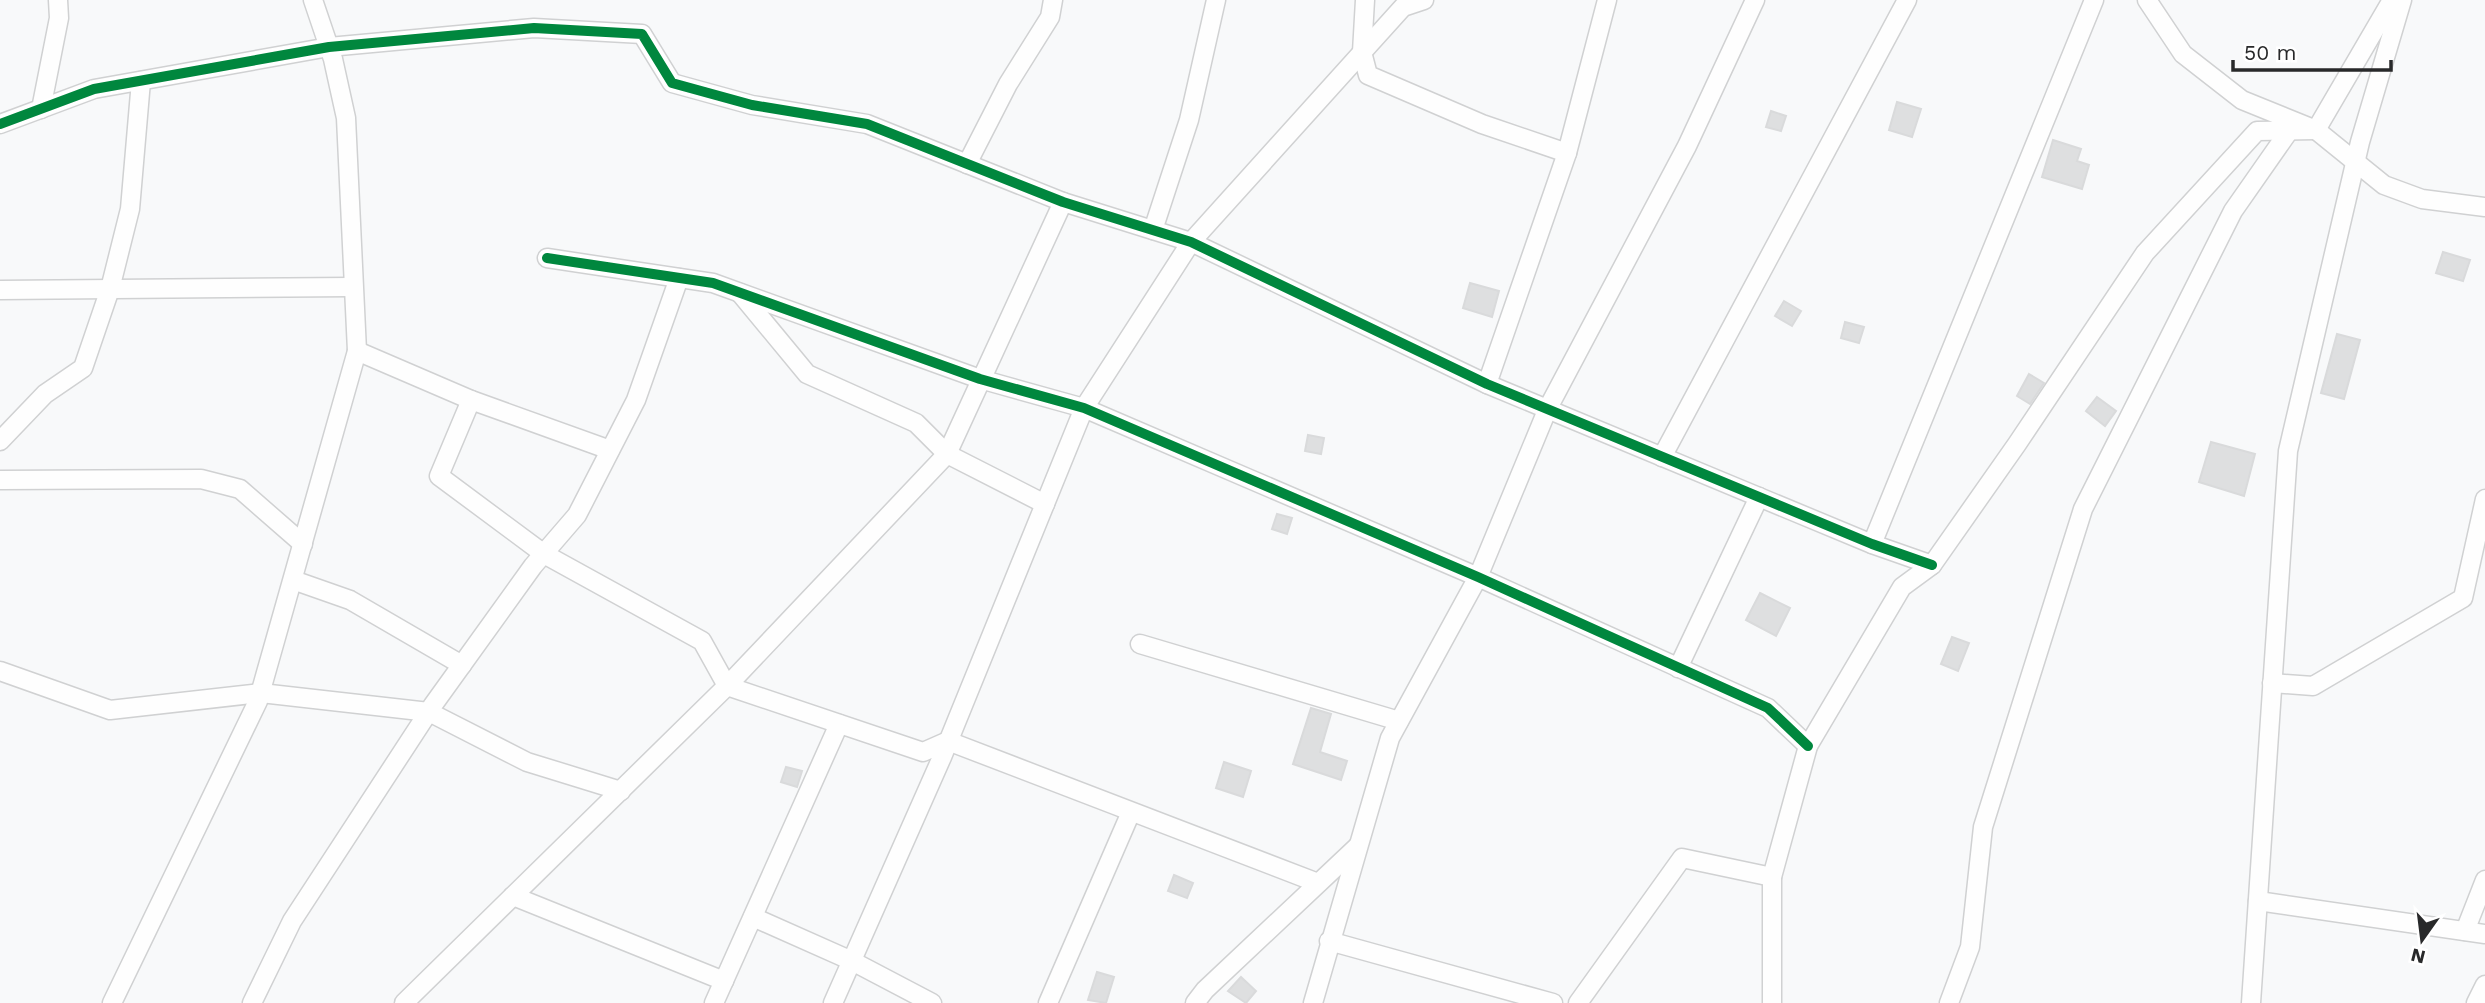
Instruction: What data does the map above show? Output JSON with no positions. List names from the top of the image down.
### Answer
{
  "scale_bar": "50 m",
  "north": "bottom"
}
